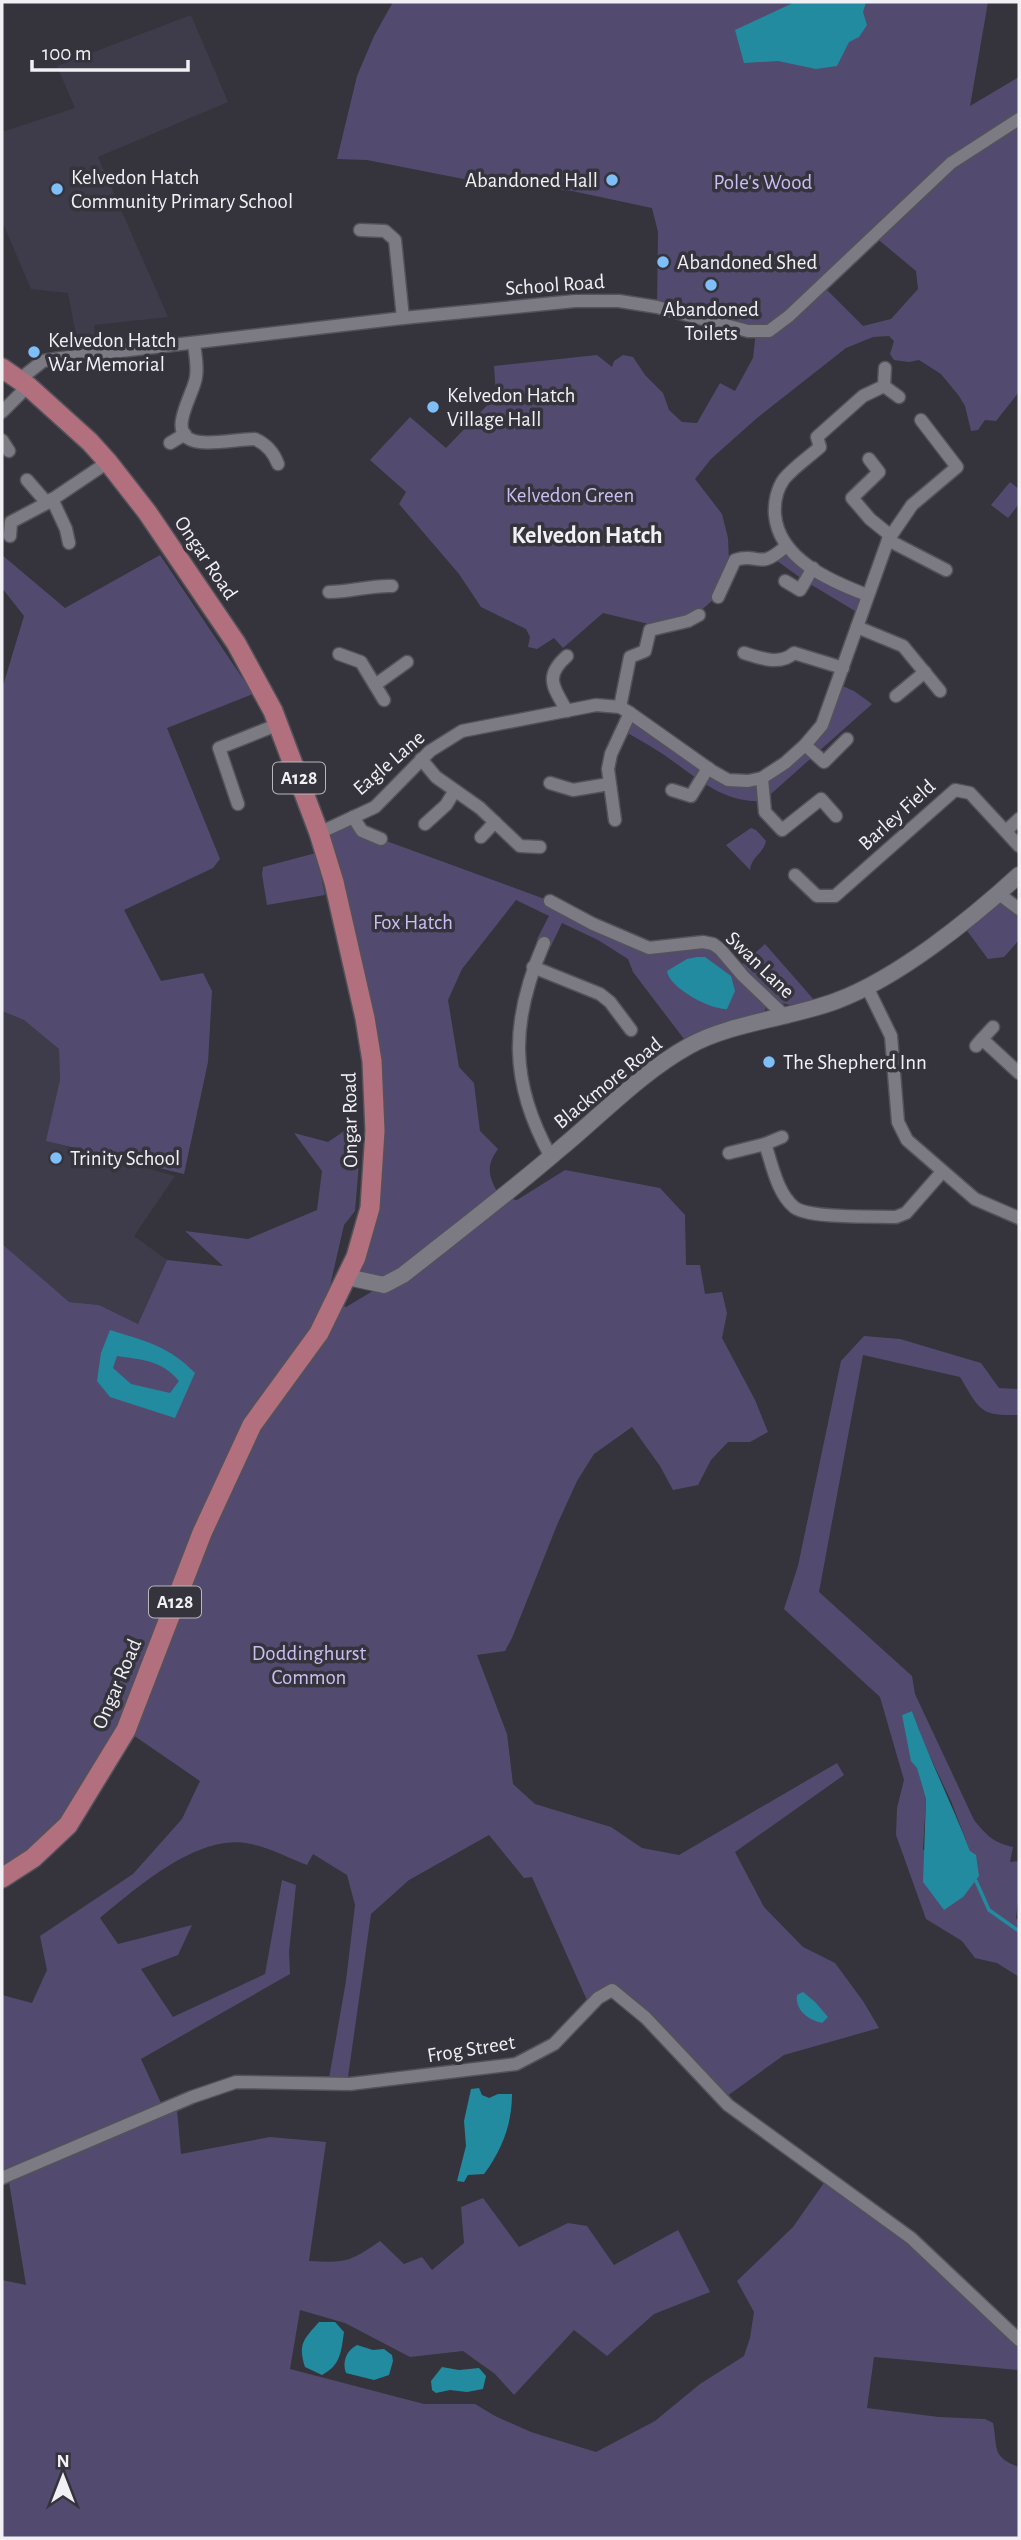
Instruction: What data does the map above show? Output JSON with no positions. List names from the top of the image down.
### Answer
{
  "streets": {
    "main road": ["Ongar Road", "A128"],
    "street": [
      "School Road",
      "Eagle Lane",
      "Barley Field",
      "Swan Lane",
      "Blackmore Road",
      "Frog Street"
    ]
  },
  "crossings": [
    ["School Road", "Ongar Road"],
    ["Ongar Road", "Eagle Lane"],
    ["Ongar Road", "Blackmore Road"],
    ["Swan Lane", "Blackmore Road"]
  ],
  "districts": ["Kelvedon Hatch"],
  "parks": [
    "Pole's Wood",
    "Kelvedon Green",
    "Fox Hatch",
    "Doddinghurst Common"
  ],
  "places": [
    "Abandoned Hall",
    "Kelvedon Hatch Community Primary School",
    "Abandoned Shed",
    "Abandoned Toilets",
    "Kelvedon Hatch War Memorial",
    "Kelvedon Hatch Village Hall",
    "The Shepherd Inn",
    "Trinity School"
  ],
  "scale_bar": "100 m",
  "north": "top"
}
